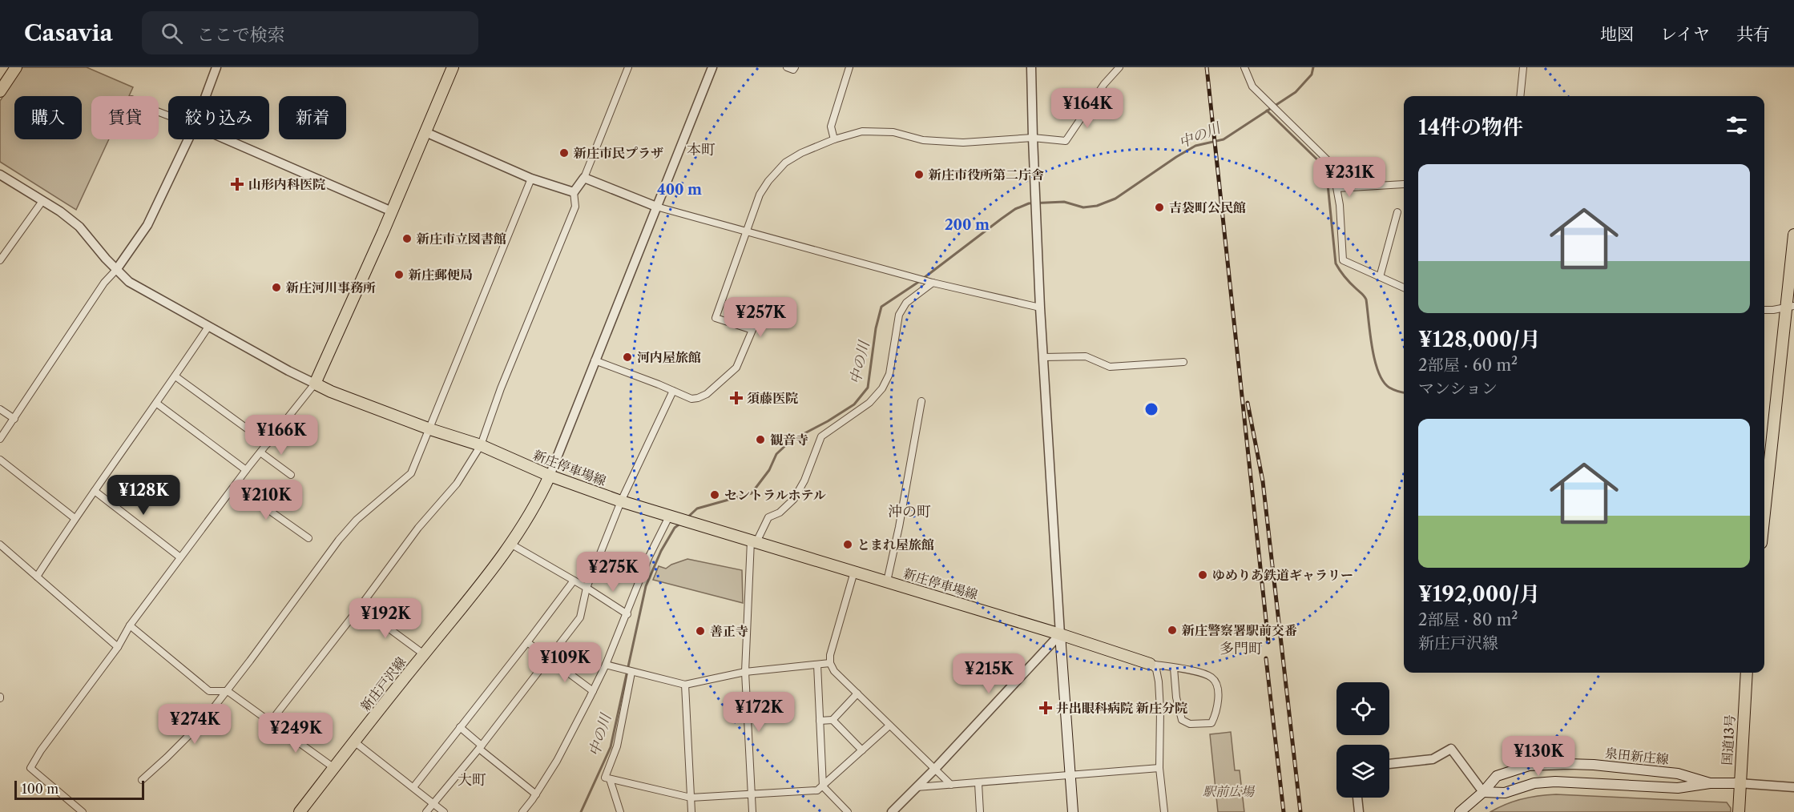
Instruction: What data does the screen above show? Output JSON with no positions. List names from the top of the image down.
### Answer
{
  "streets": {
    "main road": [
      "新庄停車場線",
      "新庄戸沢線",
      "国道13号",
      "泉田新庄線"
    ]
  },
  "crossings": [
    ["新庄停車場線", "新庄戸沢線"],
    ["国道13号", "泉田新庄線"]
  ],
  "districts": [
    "本町",
    "沖の町",
    "多門町",
    "大町"
  ],
  "water": ["中の川"],
  "parks": ["駅前広場"],
  "places": {
    "other": [
      "新庄市民プラザ",
      "新庄市役所第二庁舎",
      "吉袋町公民館",
      "新庄市立図書館",
      "新庄郵便局",
      "新庄河川事務所",
      "河内屋旅館",
      "観音寺",
      "セントラルホテル",
      "とまれ屋旅館",
      "ゆめりあ鉄道ギャラリー",
      "新庄警察署駅前交番",
      "善正寺"
    ],
    "health": ["山形内科医院", "須藤医院", "井出眼科病院 新庄分院"]
  },
  "scale_bar": "100 m",
  "page": {
    "header": "Casavia",
    "search": "ここで検索",
    "nav": ["地図", "レイヤ", "共有"],
    "price": [
      "¥164K",
      "¥231K",
      "¥257K",
      "¥166K",
      "¥128K",
      "¥210K",
      "¥275K",
      "¥192K",
      "¥109K",
      "¥215K",
      "¥172K",
      "¥274K",
      "¥249K",
      "¥130K"
    ],
    "chip": [
      "購入",
      "賃貸",
      "絞り込み",
      "新着"
    ],
    "heading": "14件の物件",
    "list": [
      {
        "name": "¥128,000/月",
        "note": "2部屋 · 60 m² · マンション"
      },
      {
        "name": "¥192,000/月",
        "note": "2部屋 · 80 m² · 新庄戸沢線"
      }
    ],
    "scale": "100 m"
  },
  "rings": ["400 m", "200 m"]
}
